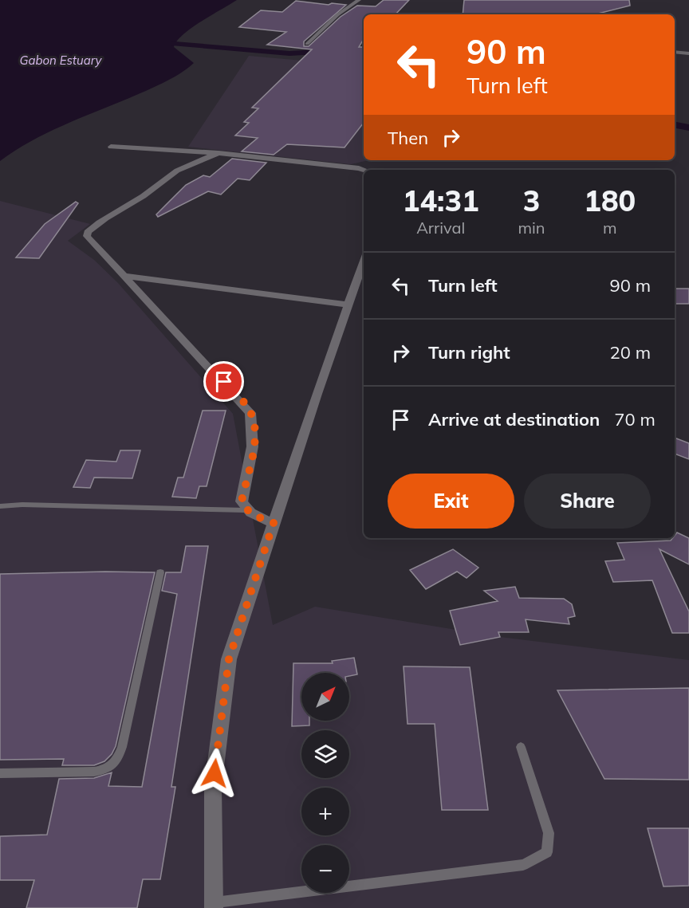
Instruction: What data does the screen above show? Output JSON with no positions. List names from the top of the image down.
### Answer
{
  "water": ["Gabon Estuary"],
  "north": "top right",
  "page": {
    "turn": ["90 m", "Turn left"],
    "then": "Then",
    "eta": [
      "14:31",
      "Arrival",
      "3",
      "min",
      "180",
      "m"
    ],
    "list": [
      {
        "name": "Turn left",
        "value": "90 m"
      },
      {
        "name": "Turn right",
        "value": "20 m"
      },
      {
        "name": "Arrive at destination",
        "value": "70 m"
      }
    ],
    "buttons": ["Exit", "Share"],
    "map_buttons": ["+", "−"]
  }
}
